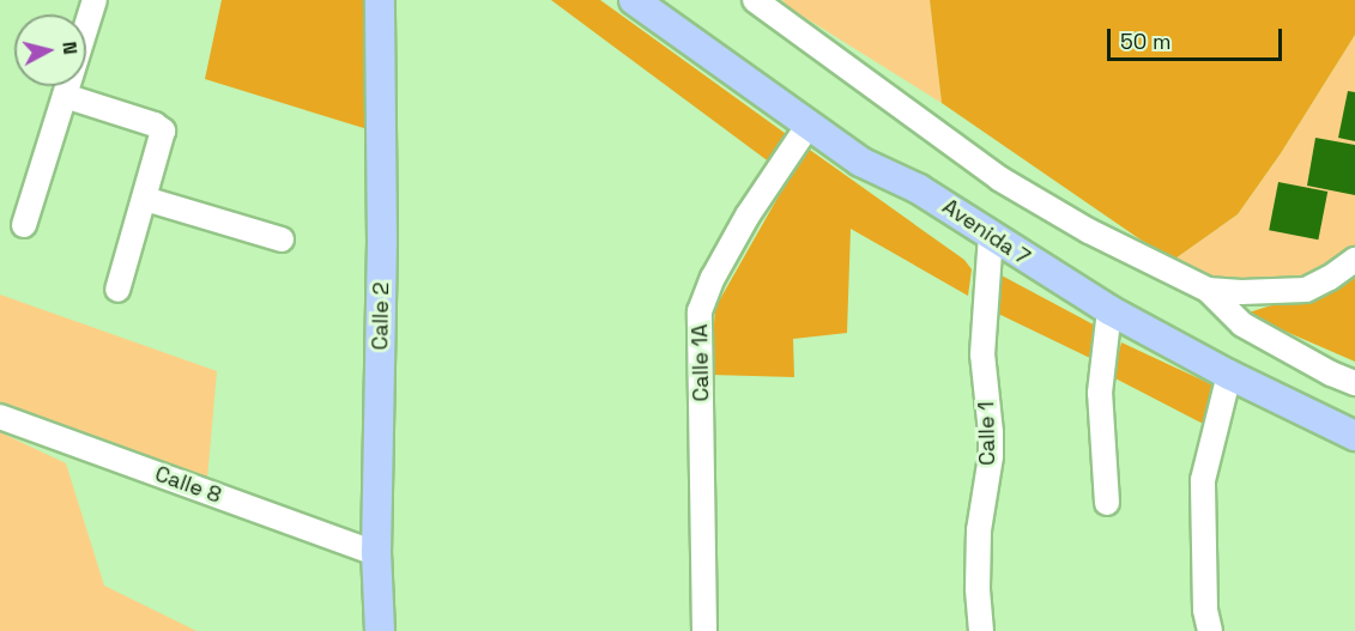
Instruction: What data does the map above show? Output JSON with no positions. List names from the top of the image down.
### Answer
{
  "streets": {
    "main road": ["Avenida 7", "Calle 2"],
    "street": ["Calle 1A", "Calle 1", "Calle 8"]
  },
  "crossings": [
    ["Avenida 7", "Calle 1A"],
    ["Avenida 7", "Calle 1"],
    ["Calle 2", "Calle 8"]
  ],
  "scale_bar": "50 m",
  "north": "right"
}
